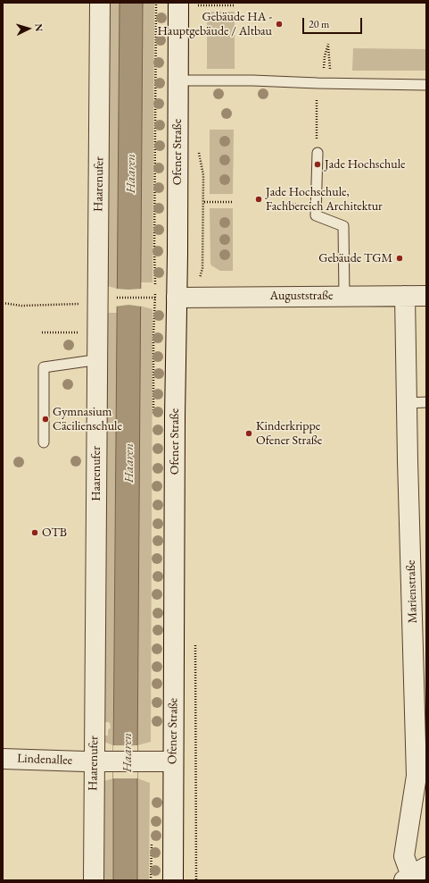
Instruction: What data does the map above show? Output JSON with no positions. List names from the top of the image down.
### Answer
{
  "streets": {
    "street": [
      "Ofener Straße",
      "Haarenufer",
      "Auguststraße",
      "Marienstraße",
      "Lindenallee"
    ]
  },
  "crossings": [
    ["Ofener Straße", "Auguststraße"],
    ["Ofener Straße", "Lindenallee"],
    ["Haarenufer", "Lindenallee"],
    ["Auguststraße", "Marienstraße"]
  ],
  "water": ["Haaren"],
  "places": [
    "Gebäude HA - Hauptgebäude / Altbau",
    "Jade Hochschule",
    "Jade Hochschule, Fachbereich Architektur",
    "Gebäude TGM",
    "Gymnasium Cäcilienschule",
    "Kinderkrippe Ofener Straße",
    "OTB"
  ],
  "scale_bar": "20 m",
  "north": "right"
}
